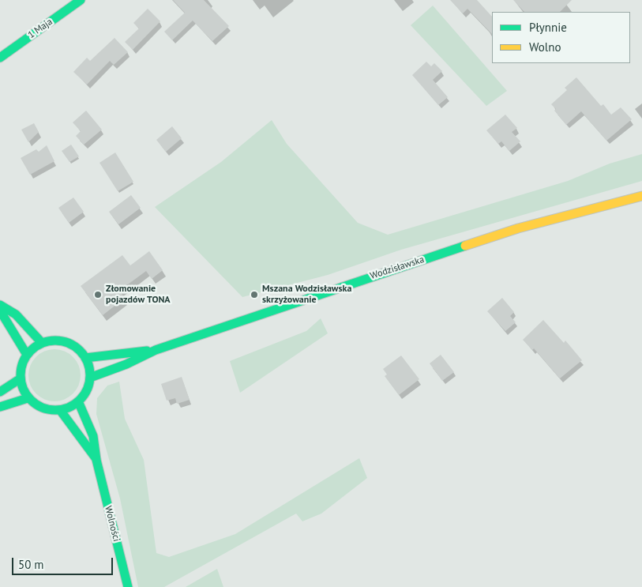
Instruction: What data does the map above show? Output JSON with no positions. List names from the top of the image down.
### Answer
{
  "streets": {
    "main road": ["1 Maja", "Wodzisławska", "Wolności"]
  },
  "crossings": [
    ["Wodzisławska", "Wolności"]
  ],
  "places": ["Złomowanie pojazdów TONA", "Mszana Wodzisławska skrzyżowanie"],
  "legend": ["Płynnie", "Wolno"],
  "scale_bar": "50 m"
}
